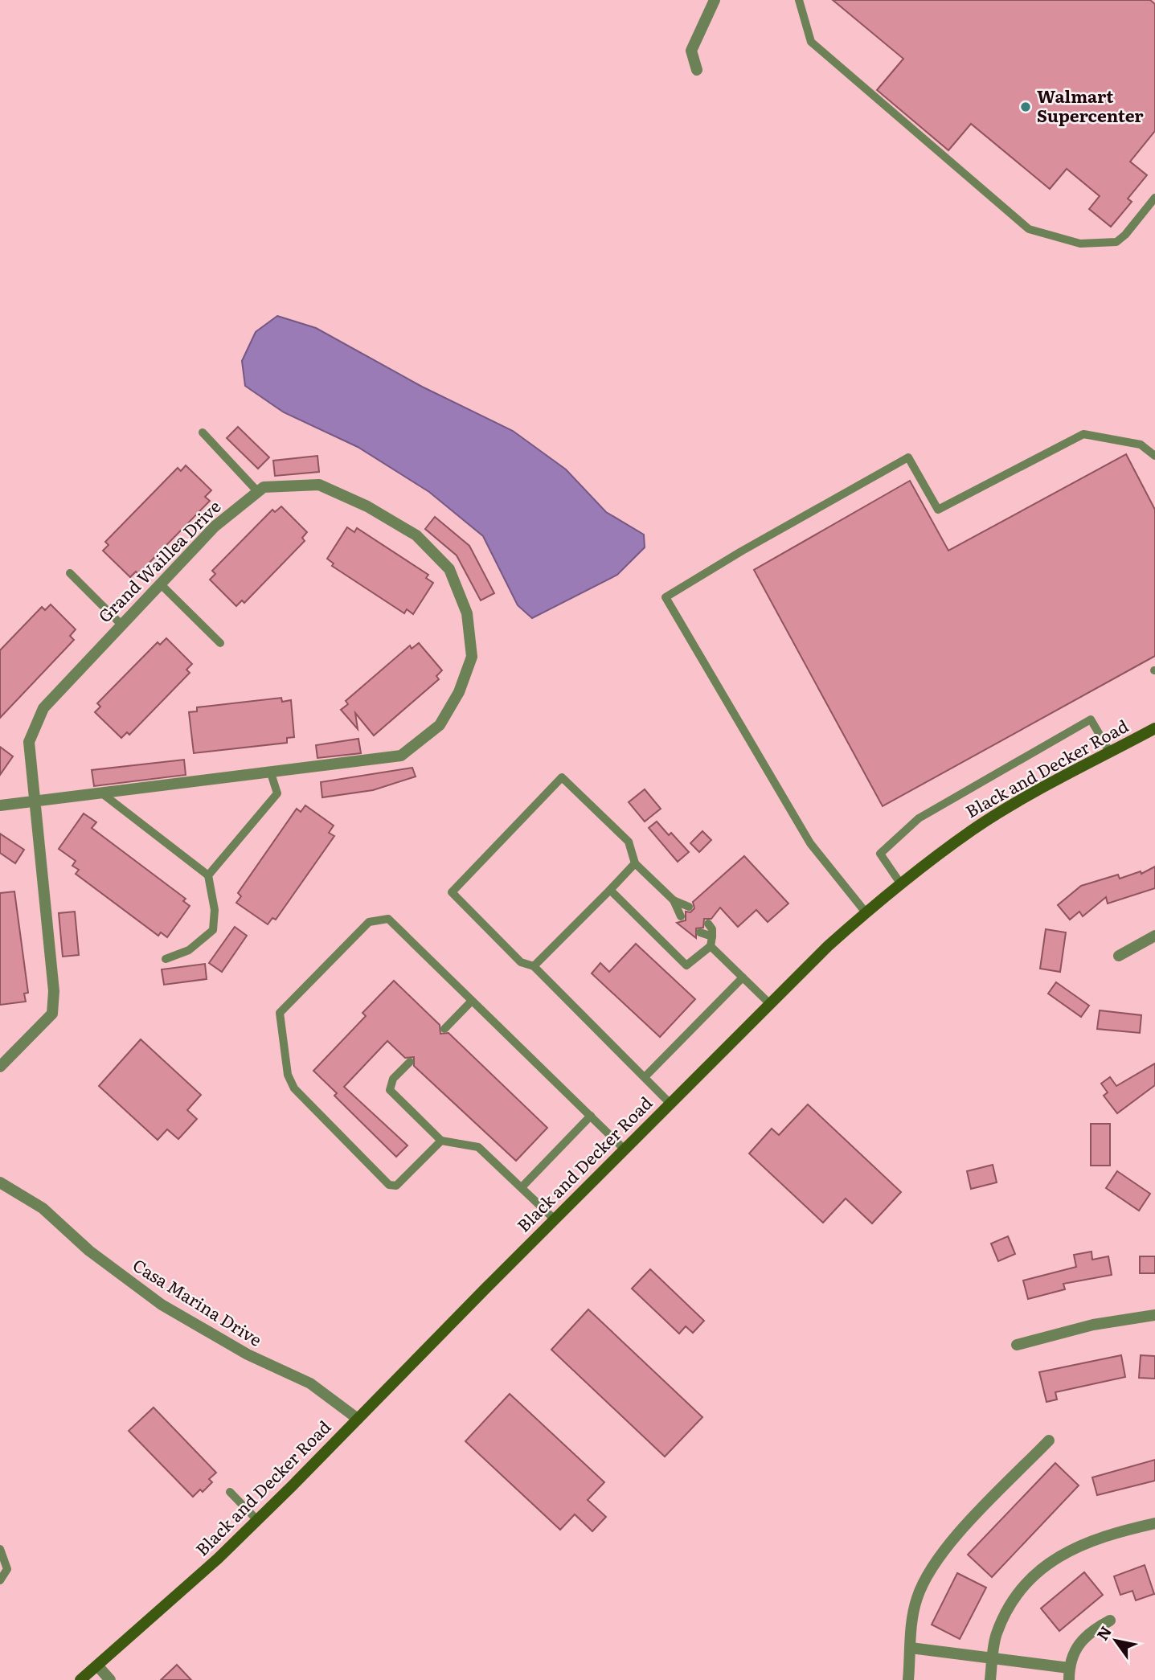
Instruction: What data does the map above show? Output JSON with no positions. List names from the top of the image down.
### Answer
{
  "streets": {
    "main road": ["Black and Decker Road"],
    "street": ["Grand Waillea Drive", "Casa Marina Drive"]
  },
  "crossings": [
    ["Black and Decker Road", "Casa Marina Drive"]
  ],
  "places": ["Walmart Supercenter"],
  "north": "top left"
}
